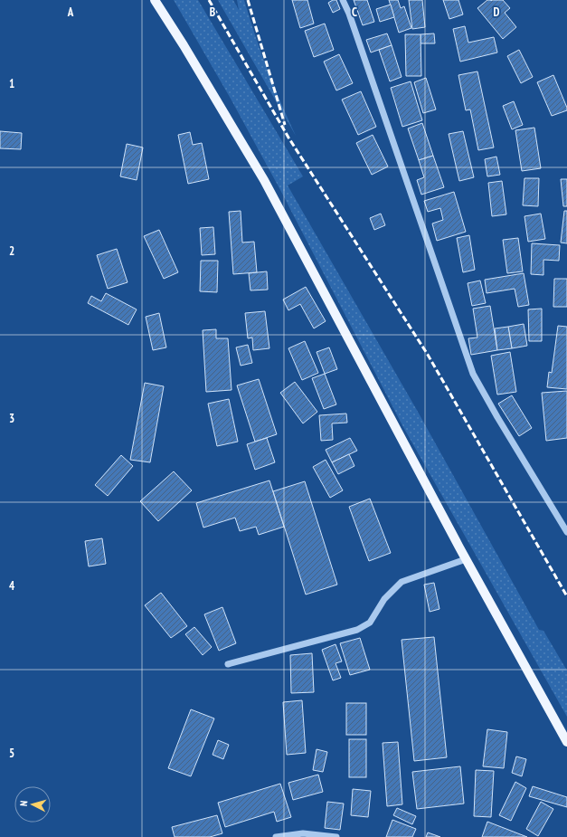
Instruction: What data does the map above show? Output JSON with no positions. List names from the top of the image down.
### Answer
{
  "north": "left",
  "grid": {
    "columns": [
      "A",
      "B",
      "C",
      "D"
    ],
    "rows": [
      "1",
      "2",
      "3",
      "4",
      "5"
    ]
  }
}
